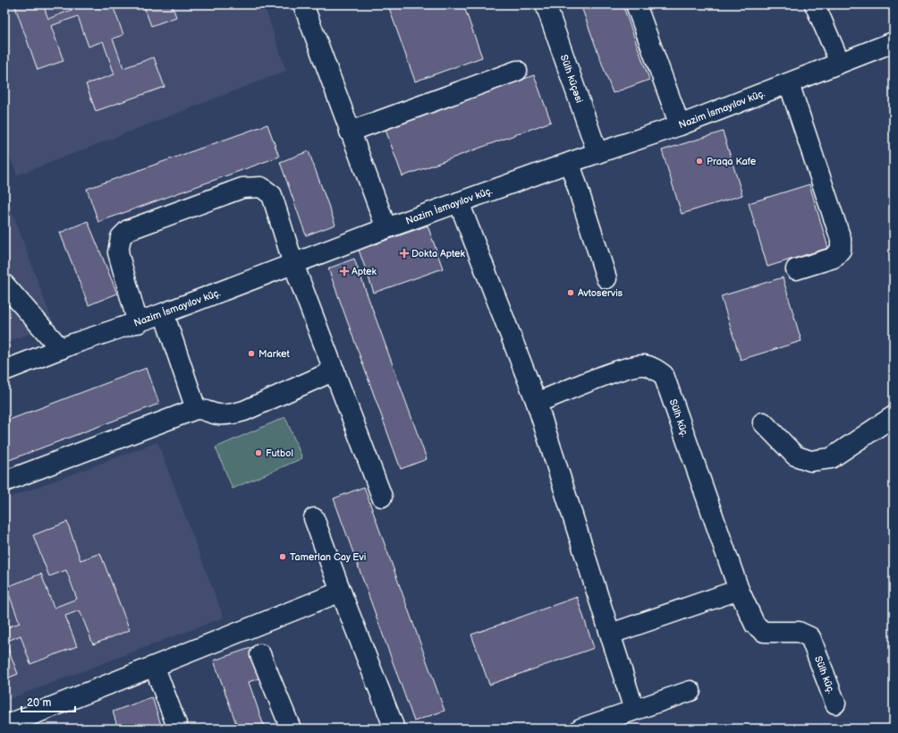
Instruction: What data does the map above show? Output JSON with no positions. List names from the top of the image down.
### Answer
{
  "streets": {
    "street": ["Sülh küçəsi", "Nazim İsmayılov küç.", "Sülh küç."]
  },
  "crossings": [
    ["Sülh küçəsi", "Nazim İsmayılov küç."]
  ],
  "places": {
    "other": [
      "Praqa Kafe",
      "Avtoservis",
      "Market",
      "Futbol",
      "Tamerlan Cay Evi"
    ],
    "health": ["Dokta Aptek", "Aptek"]
  },
  "scale_bar": "20 m"
}
